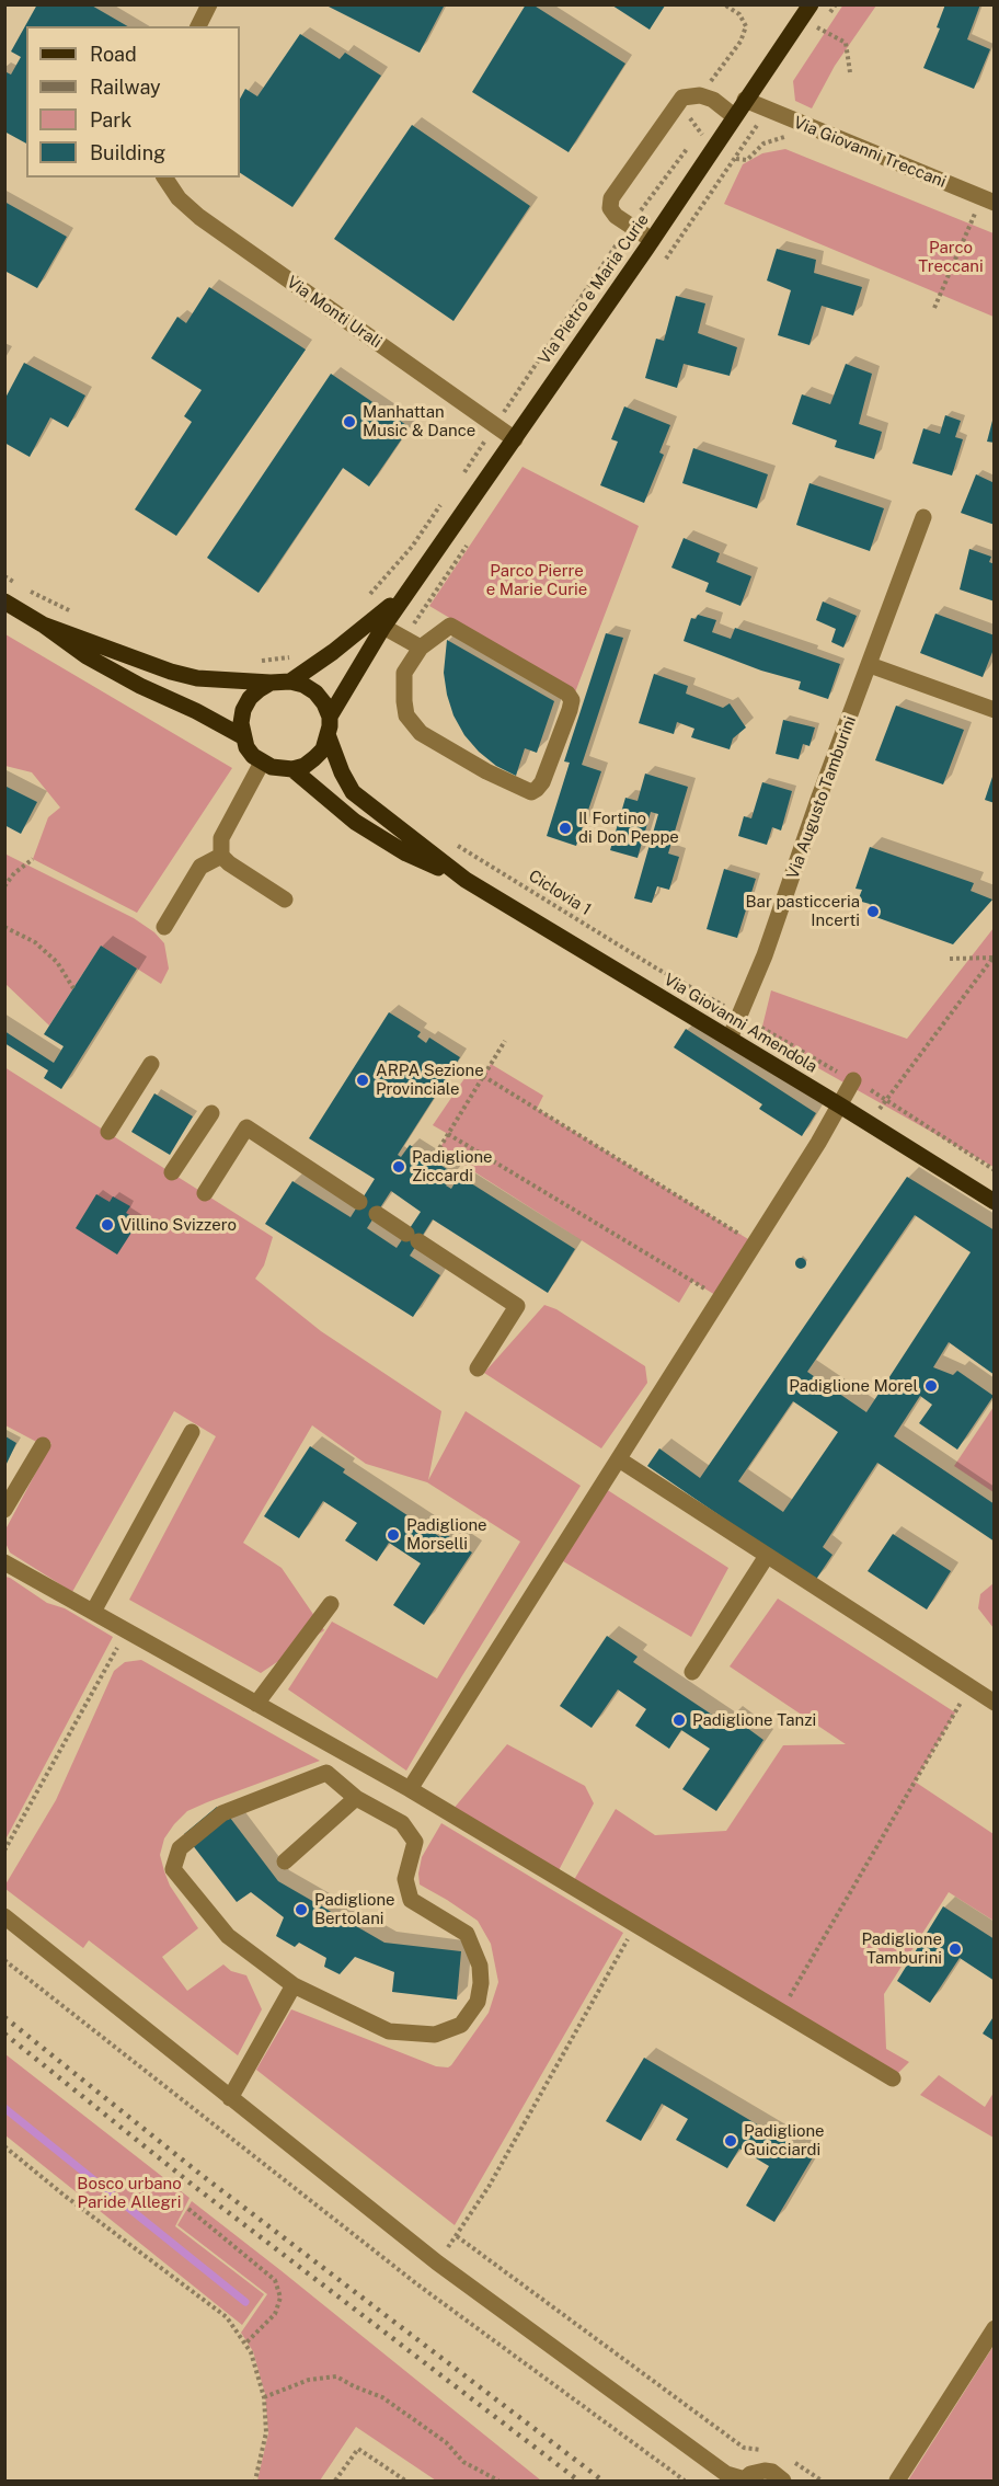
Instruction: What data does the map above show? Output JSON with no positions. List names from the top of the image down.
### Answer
{
  "streets": {
    "main road": ["Via Pietro e Maria Curie", "Via Giovanni Amendola"],
    "street": ["Via Giovanni Treccani", "Via Monti Urali", "Via Augusto Tamburini"],
    "path": ["Ciclovia 1"]
  },
  "crossings": [
    ["Via Giovanni Treccani", "Via Pietro e Maria Curie"],
    ["Via Pietro e Maria Curie", "Via Monti Urali"],
    ["Via Pietro e Maria Curie", "Via Giovanni Amendola"],
    ["Via Augusto Tamburini", "Ciclovia 1"],
    ["Via Augusto Tamburini", "Via Giovanni Amendola"]
  ],
  "parks": ["Parco Treccani", "Parco Pierre e Marie Curie", "Bosco urbano Paride Allegri"],
  "places": [
    "Manhattan Music & Dance",
    "Il Fortino di Don Peppe",
    "Bar pasticceria Incerti",
    "ARPA Sezione Provinciale",
    "Padiglione Ziccardi",
    "Villino Svizzero",
    "Padiglione Morel",
    "Padiglione Morselli",
    "Padiglione Tanzi",
    "Padiglione Bertolani",
    "Padiglione Tamburini",
    "Padiglione Guicciardi"
  ],
  "legend": [
    "Road",
    "Railway",
    "Park",
    "Building"
  ]
}
